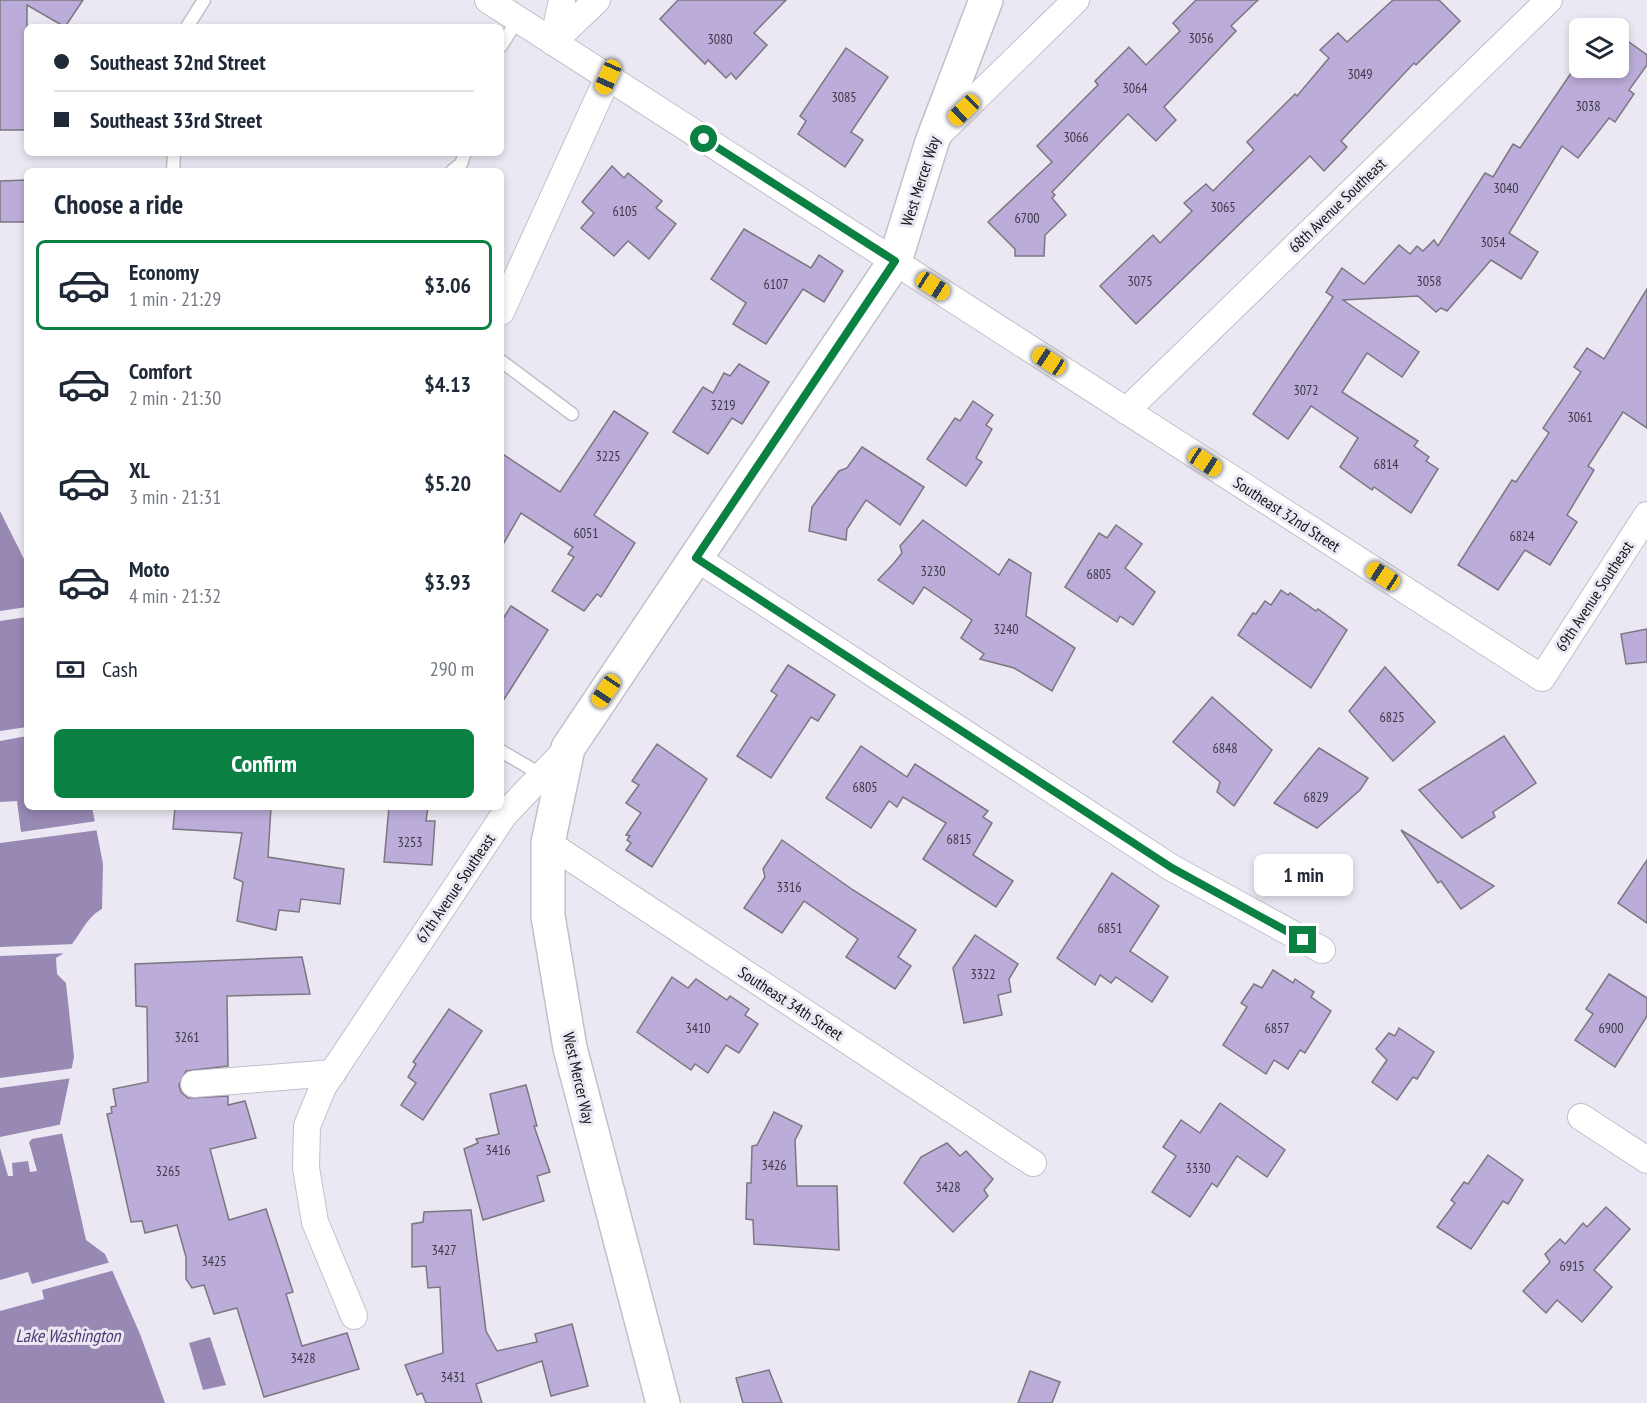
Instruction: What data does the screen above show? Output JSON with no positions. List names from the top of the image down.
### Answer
{
  "streets": {
    "street": [
      "West Mercer Way",
      "68th Avenue Southeast",
      "Southeast 32nd Street",
      "69th Avenue Southeast",
      "67th Avenue Southeast",
      "Southeast 34th Street"
    ]
  },
  "crossings": [
    ["West Mercer Way", "Southeast 32nd Street"],
    ["West Mercer Way", "67th Avenue Southeast"],
    ["West Mercer Way", "Southeast 34th Street"],
    ["68th Avenue Southeast", "Southeast 32nd Street"],
    ["Southeast 32nd Street", "69th Avenue Southeast"],
    ["Southeast 32nd Street", "67th Avenue Southeast"]
  ],
  "water": ["Lake Washington"],
  "house_numbers": [
    "3056",
    "3080",
    "3049",
    "3064",
    "3085",
    "3038",
    "3066",
    "3040",
    "3065",
    "6105",
    "6700",
    "3054",
    "3075",
    "3058",
    "6107",
    "3072",
    "3219",
    "3061",
    "3225",
    "6814",
    "6051",
    "6824",
    "3230",
    "6805",
    "3240",
    "6825",
    "6848",
    "6805",
    "6829",
    "6815",
    "3253",
    "3316",
    "6851",
    "3322",
    "3410",
    "6857",
    "6900",
    "3261",
    "3416",
    "3426",
    "3330",
    "3265",
    "3428",
    "3427",
    "3425",
    "6915",
    "3428",
    "3431"
  ],
  "page": {
    "banner": ["Southeast 32nd Street", "Southeast 33rd Street"],
    "heading": "Choose a ride",
    "list": [
      {
        "name": "Economy",
        "note": "1 min · 21:29",
        "value": "$3.06"
      },
      {
        "name": "Comfort",
        "note": "2 min · 21:30",
        "value": "$4.13"
      },
      {
        "name": "XL",
        "note": "3 min · 21:31",
        "value": "$5.20"
      },
      {
        "name": "Moto",
        "note": "4 min · 21:32",
        "value": "$3.93"
      }
    ],
    "pay": ["Cash", "290 m"],
    "buttons": "Confirm",
    "bubble": "1 min"
  }
}
